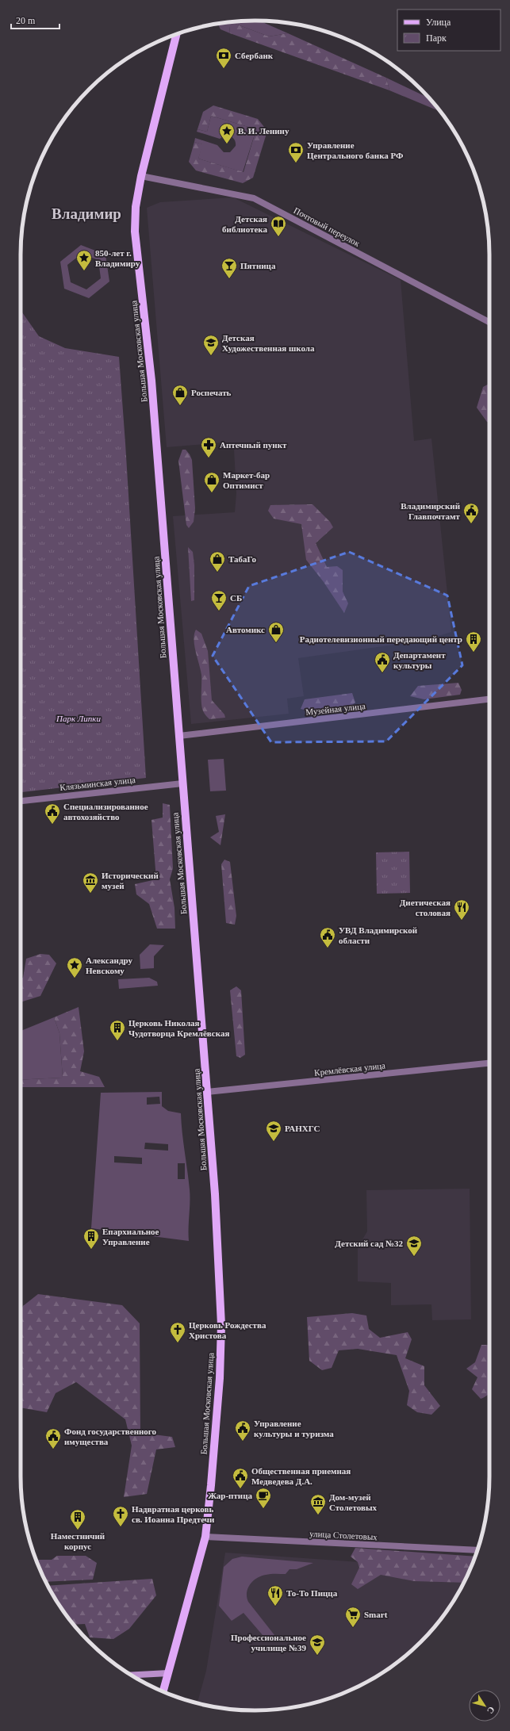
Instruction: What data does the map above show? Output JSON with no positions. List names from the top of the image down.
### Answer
{
  "streets": {
    "main road": ["Большая Московская улица"],
    "street": [
      "Почтовый переулок",
      "Музейная улица",
      "Клязьминская улица",
      "Кремлёвская улица",
      "улица Столетовых"
    ]
  },
  "crossings": [
    ["Почтовый переулок", "Большая Московская улица"],
    ["Большая Московская улица", "Музейная улица"],
    ["Большая Московская улица", "Клязьминская улица"],
    ["Большая Московская улица", "Кремлёвская улица"],
    ["Большая Московская улица", "улица Столетовых"]
  ],
  "districts": ["Владимир"],
  "parks": ["Парк Липки"],
  "places": {
    "bank": ["Сбербанк", "Управление Центрального банка РФ"],
    "place": ["В. И. Ленину", "850-лет г. Владимиру", "Александру Невскому"],
    "library": ["Детская библиотека"],
    "bar": ["Пятница", "СБ"],
    "school or university": [
      "Детская Художественная школа",
      "РАНХГС",
      "Детский сад №32",
      "Профессиональное училище №39"
    ],
    "shop": [
      "Роспечать",
      "Маркет-бар Оптимист",
      "ТабаГо",
      "Автомикс"
    ],
    "pharmacy": ["Аптечный пункт"],
    "public building": [
      "Владимирский Главпочтамт",
      "Департамент культуры",
      "Специализированное автохозяйство",
      "УВД Владимирской области",
      "Управление культуры и туризма",
      "Фонд государственного имущества",
      "Общественная приемная Медведева Д.А."
    ],
    "building": [
      "Радиотелевизионный передающий центр",
      "Церковь Николая Чудотворца Кремлёвская",
      "Епархиальное Управление",
      "Наместничий корпус"
    ],
    "museum": ["Исторический музей", "Дом-музей Столетовых"],
    "restaurant": ["Диетическая столовая", "То-То Пицца"],
    "church": ["Церковь Рождества Христова", "Надвратная церковь св. Иоанна Предтечи"],
    "cafe": ["Жар-птица"],
    "supermarket": ["Smart"]
  },
  "legend": ["Улица", "Парк"],
  "scale_bar": "20 m",
  "north": "bottom right"
}
